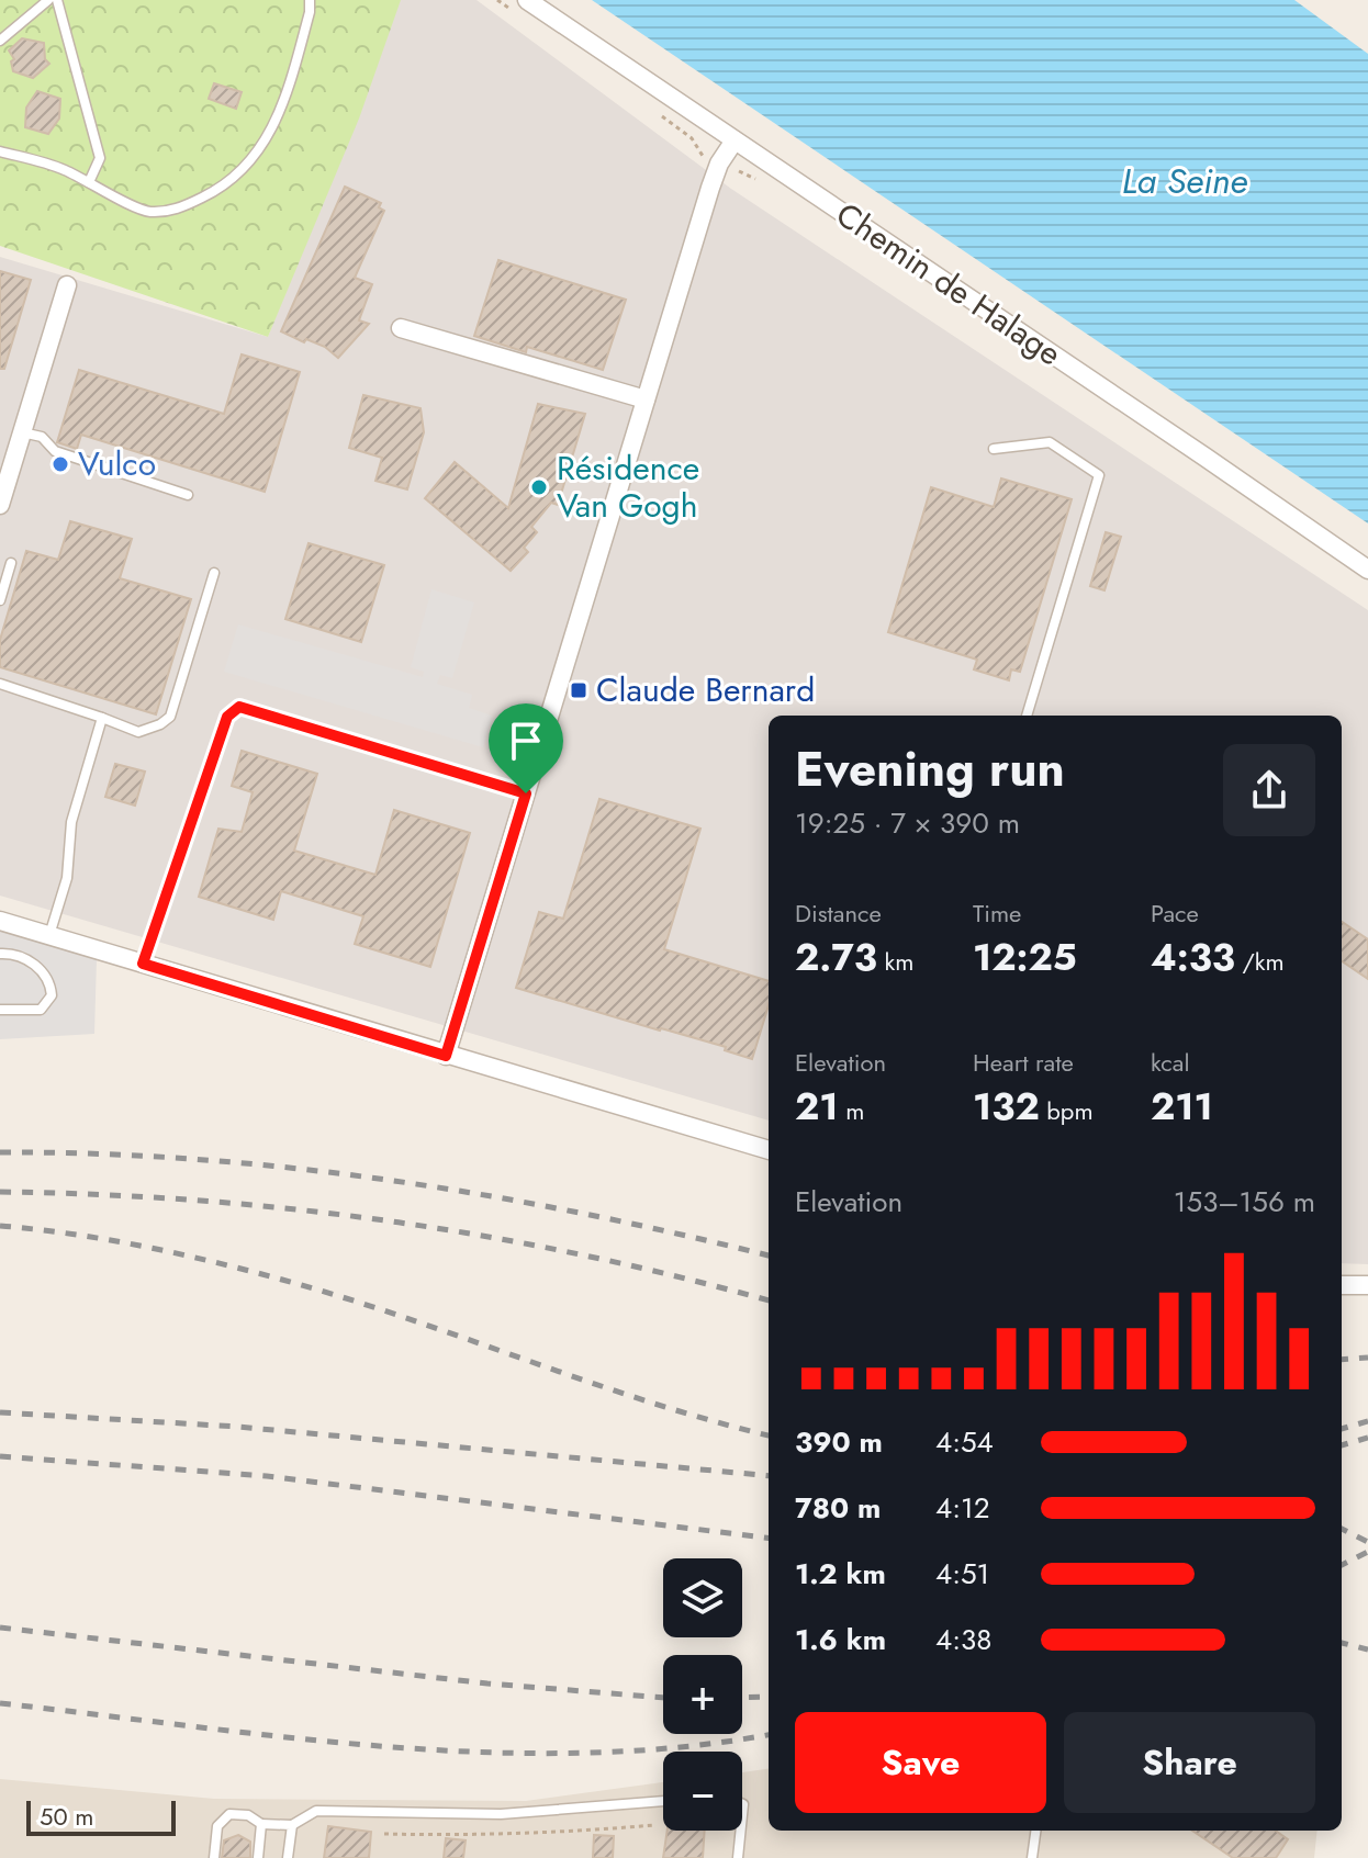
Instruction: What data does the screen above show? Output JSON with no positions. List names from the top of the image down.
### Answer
{
  "streets": {
    "street": ["Chemin de Halage"]
  },
  "water": ["La Seine"],
  "places": {
    "other": ["Vulco", "Résidence Van Gogh"],
    "transit": ["Claude Bernard"]
  },
  "scale_bar": "50 m",
  "page": {
    "heading": ["Evening run", "19:25 · 7 × 390 m"],
    "stats": [
      ["Distance", "2.73 km"],
      ["Time", "12:25"],
      ["Pace", "4:33 /km"],
      ["Elevation", "21 m"],
      ["Heart rate", "132 bpm"],
      ["kcal", "211"]
    ],
    "chart": ["Elevation", "153–156 m"],
    "list": [
      {
        "name": "390 m",
        "note": "4:54"
      },
      {
        "name": "780 m",
        "note": "4:12"
      },
      {
        "name": "1.2 km",
        "note": "4:51"
      },
      {
        "name": "1.6 km",
        "note": "4:38"
      }
    ],
    "map_buttons": ["+", "−"],
    "buttons": ["Save", "Share"],
    "scale": "50 m"
  }
}
